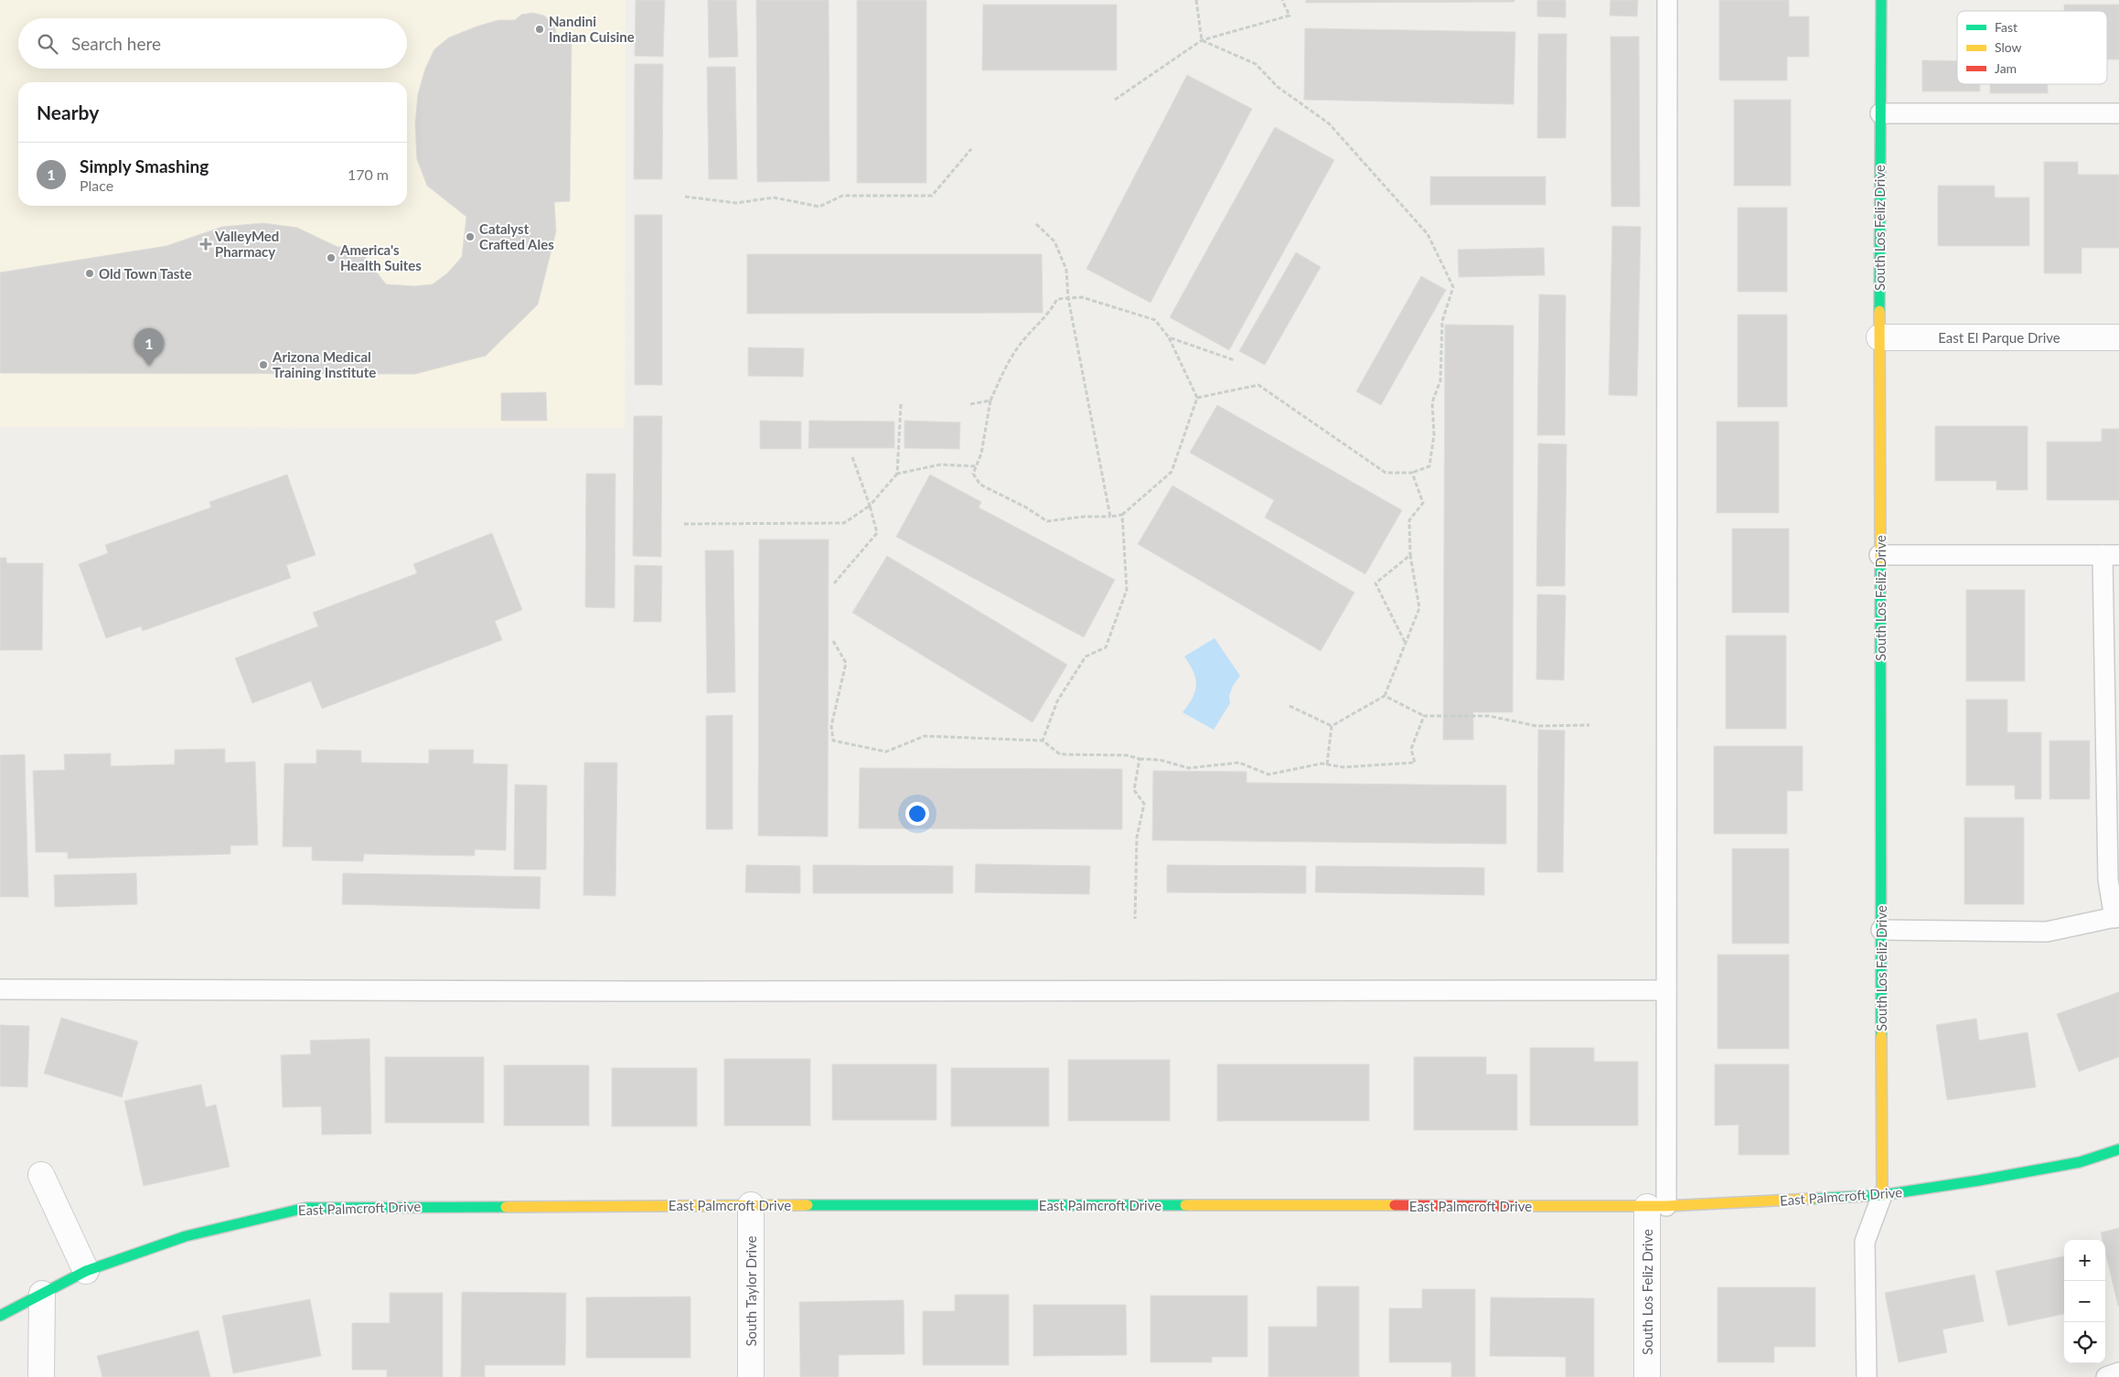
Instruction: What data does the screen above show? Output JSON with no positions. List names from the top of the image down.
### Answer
{
  "streets": {
    "street": [
      "South Los Feliz Drive",
      "East El Parque Drive",
      "East Palmcroft Drive",
      "South Taylor Drive"
    ]
  },
  "crossings": [
    ["South Los Feliz Drive", "East El Parque Drive"],
    ["South Los Feliz Drive", "East Palmcroft Drive"],
    ["East Palmcroft Drive", "South Taylor Drive"]
  ],
  "places": {
    "other": [
      "Nandini Indian Cuisine",
      "Catalyst Crafted Ales",
      "America's Health Suites",
      "Old Town Taste",
      "Arizona Medical Training Institute"
    ],
    "health": ["ValleyMed Pharmacy"]
  },
  "legend": ["Fast", "Slow", "Jam"],
  "page": {
    "search": "Search here",
    "heading": "Nearby",
    "list": [
      {
        "mark": "1",
        "name": "Simply Smashing",
        "note": "Place",
        "value": "170 m"
      }
    ],
    "pins": "1",
    "map_buttons": ["+", "−"]
  }
}
